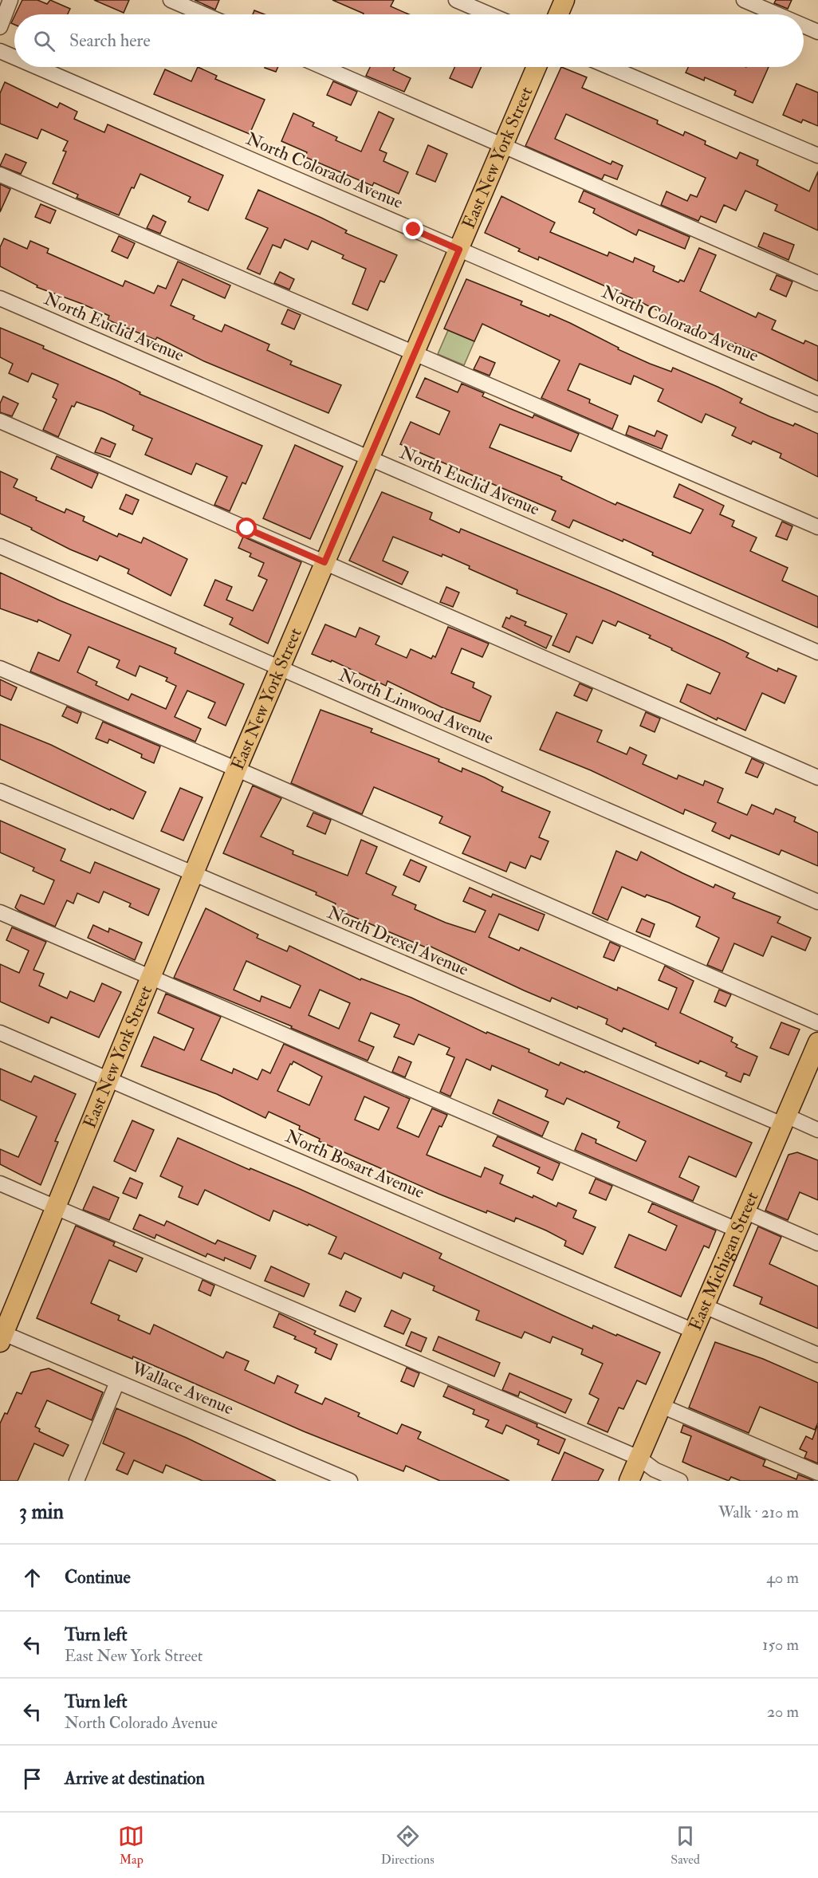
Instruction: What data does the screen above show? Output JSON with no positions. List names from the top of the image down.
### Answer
{
  "streets": {
    "main road": ["East New York Street", "East Michigan Street"],
    "street": [
      "North Colorado Avenue",
      "North Euclid Avenue",
      "North Linwood Avenue",
      "North Drexel Avenue",
      "North Bosart Avenue",
      "Wallace Avenue"
    ]
  },
  "crossings": [
    ["East New York Street", "North Colorado Avenue"],
    ["East New York Street", "North Euclid Avenue"],
    ["East New York Street", "North Linwood Avenue"],
    ["East New York Street", "North Drexel Avenue"],
    ["East New York Street", "North Bosart Avenue"],
    ["East New York Street", "Wallace Avenue"],
    ["North Drexel Avenue", "East Michigan Street"],
    ["North Bosart Avenue", "East Michigan Street"]
  ],
  "page": {
    "search": "Search here",
    "heading": ["3 min", "Walk · 210 m"],
    "list": [
      ["Continue", "40 m"],
      ["Turn left", "East New York Street", "150 m"],
      ["Turn left", "North Colorado Avenue", "20 m"],
      "Arrive at destination"
    ],
    "nav": ["Map", "Directions", "Saved"]
  }
}
